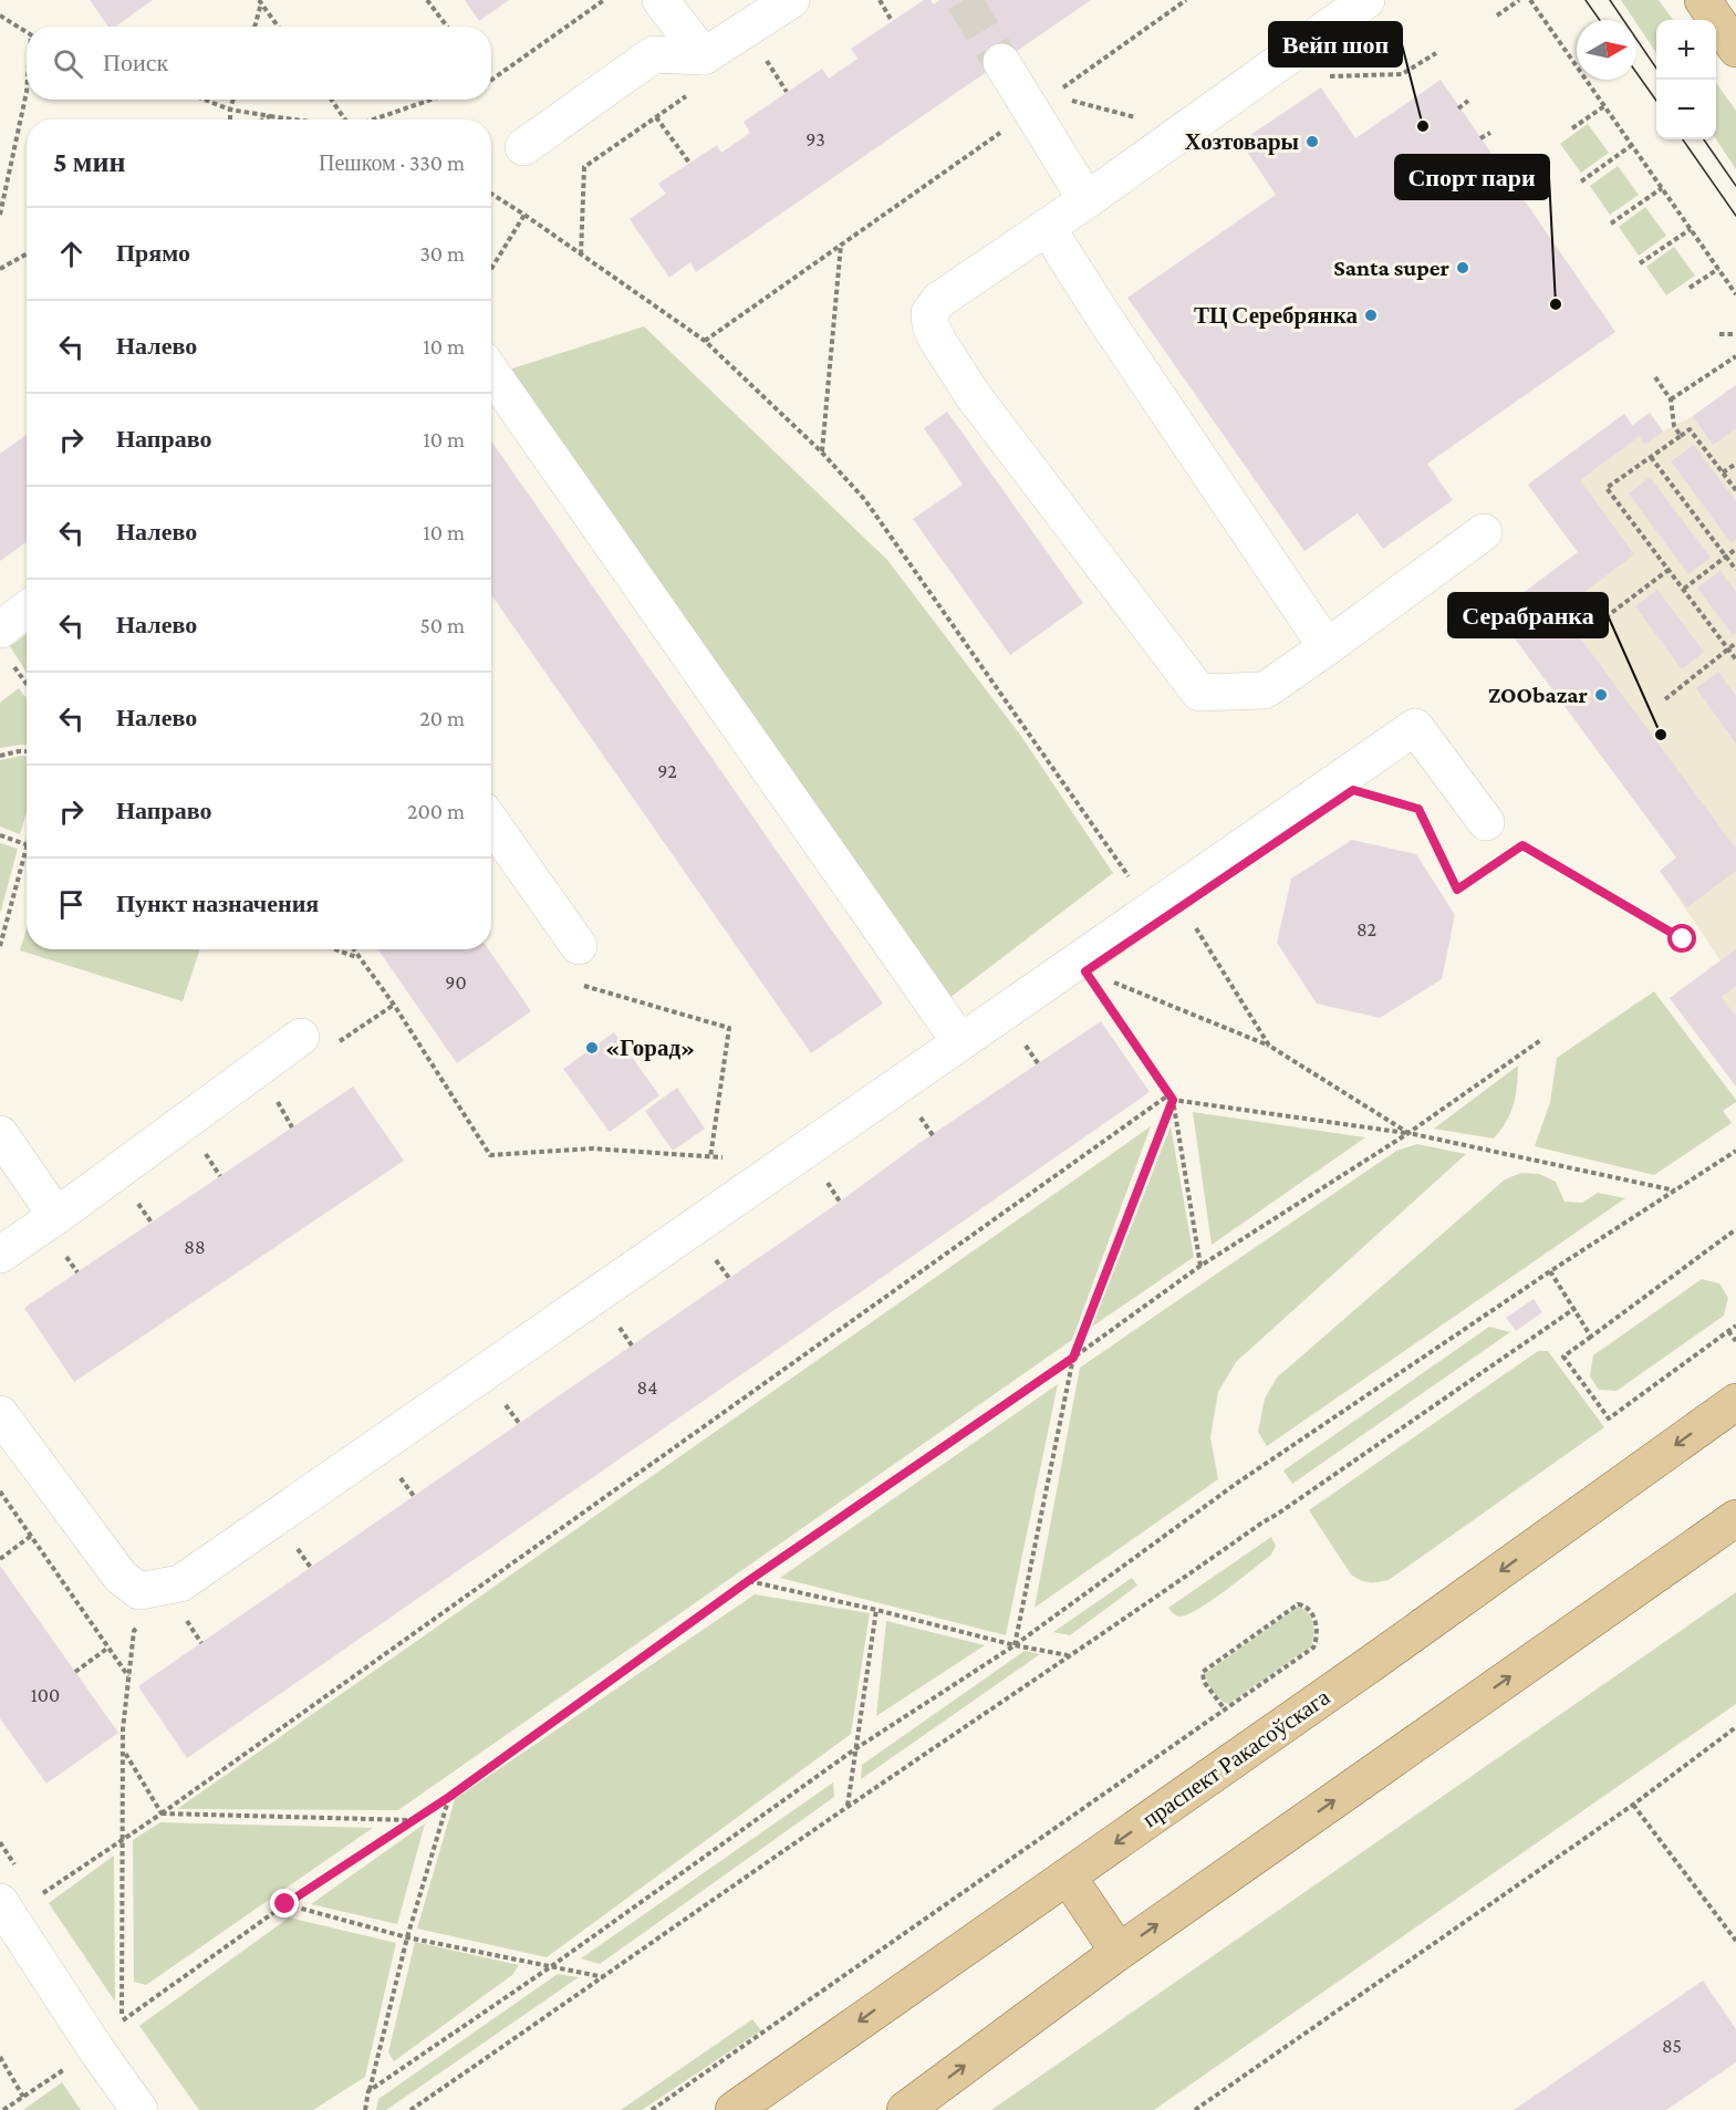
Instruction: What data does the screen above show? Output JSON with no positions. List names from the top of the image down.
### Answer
{
  "streets": {
    "main road": ["праспект Ракасоўскага"]
  },
  "places": [
    "Вейп шоп",
    "Хозтовары",
    "Santa super",
    "Спорт пари",
    "ТЦ Серебрянка",
    "ZOObazar",
    "Серабранка",
    "«Горад»"
  ],
  "house_numbers": [
    "93",
    "92",
    "82",
    "90",
    "88",
    "84",
    "100",
    "85"
  ],
  "north": "right",
  "page": {
    "map_buttons": ["+", "−"],
    "search": "Поиск",
    "heading": ["5 мин", "Пешком · 330 m"],
    "list": [
      ["Прямо", "30 m"],
      ["Налево", "10 m"],
      ["Направо", "10 m"],
      ["Налево", "10 m"],
      ["Налево", "50 m"],
      ["Налево", "20 m"],
      ["Направо", "200 m"],
      "Пункт назначения"
    ]
  }
}
